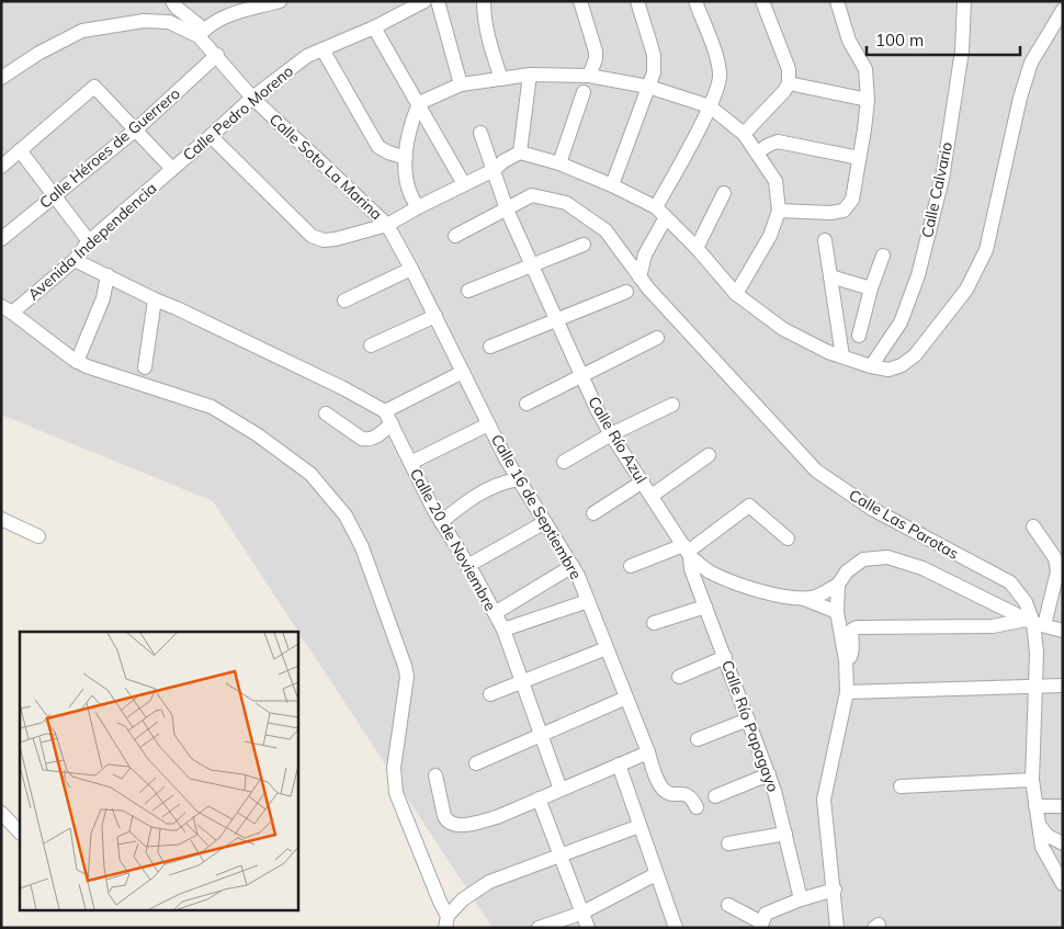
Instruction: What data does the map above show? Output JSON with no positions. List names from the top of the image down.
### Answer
{
  "streets": {
    "street": [
      "Calle Pedro Moreno",
      "Calle Héroes de Guerrero",
      "Calle Soto La Marina",
      "Calle Calvario",
      "Avenida Independencia",
      "Calle Río Azul",
      "Calle 16 de Septiembre",
      "Calle Las Parotas",
      "Calle 20 de Noviembre",
      "Calle Río Papagayo"
    ]
  },
  "crossings": [
    ["Calle Pedro Moreno", "Calle Soto La Marina"],
    ["Calle Pedro Moreno", "Avenida Independencia"],
    ["Calle Héroes de Guerrero", "Calle Soto La Marina"],
    ["Calle Soto La Marina", "Calle 16 de Septiembre"],
    ["Calle Río Azul", "Calle Las Parotas"],
    ["Calle Río Azul", "Calle Río Papagayo"]
  ],
  "scale_bar": "100 m"
}
